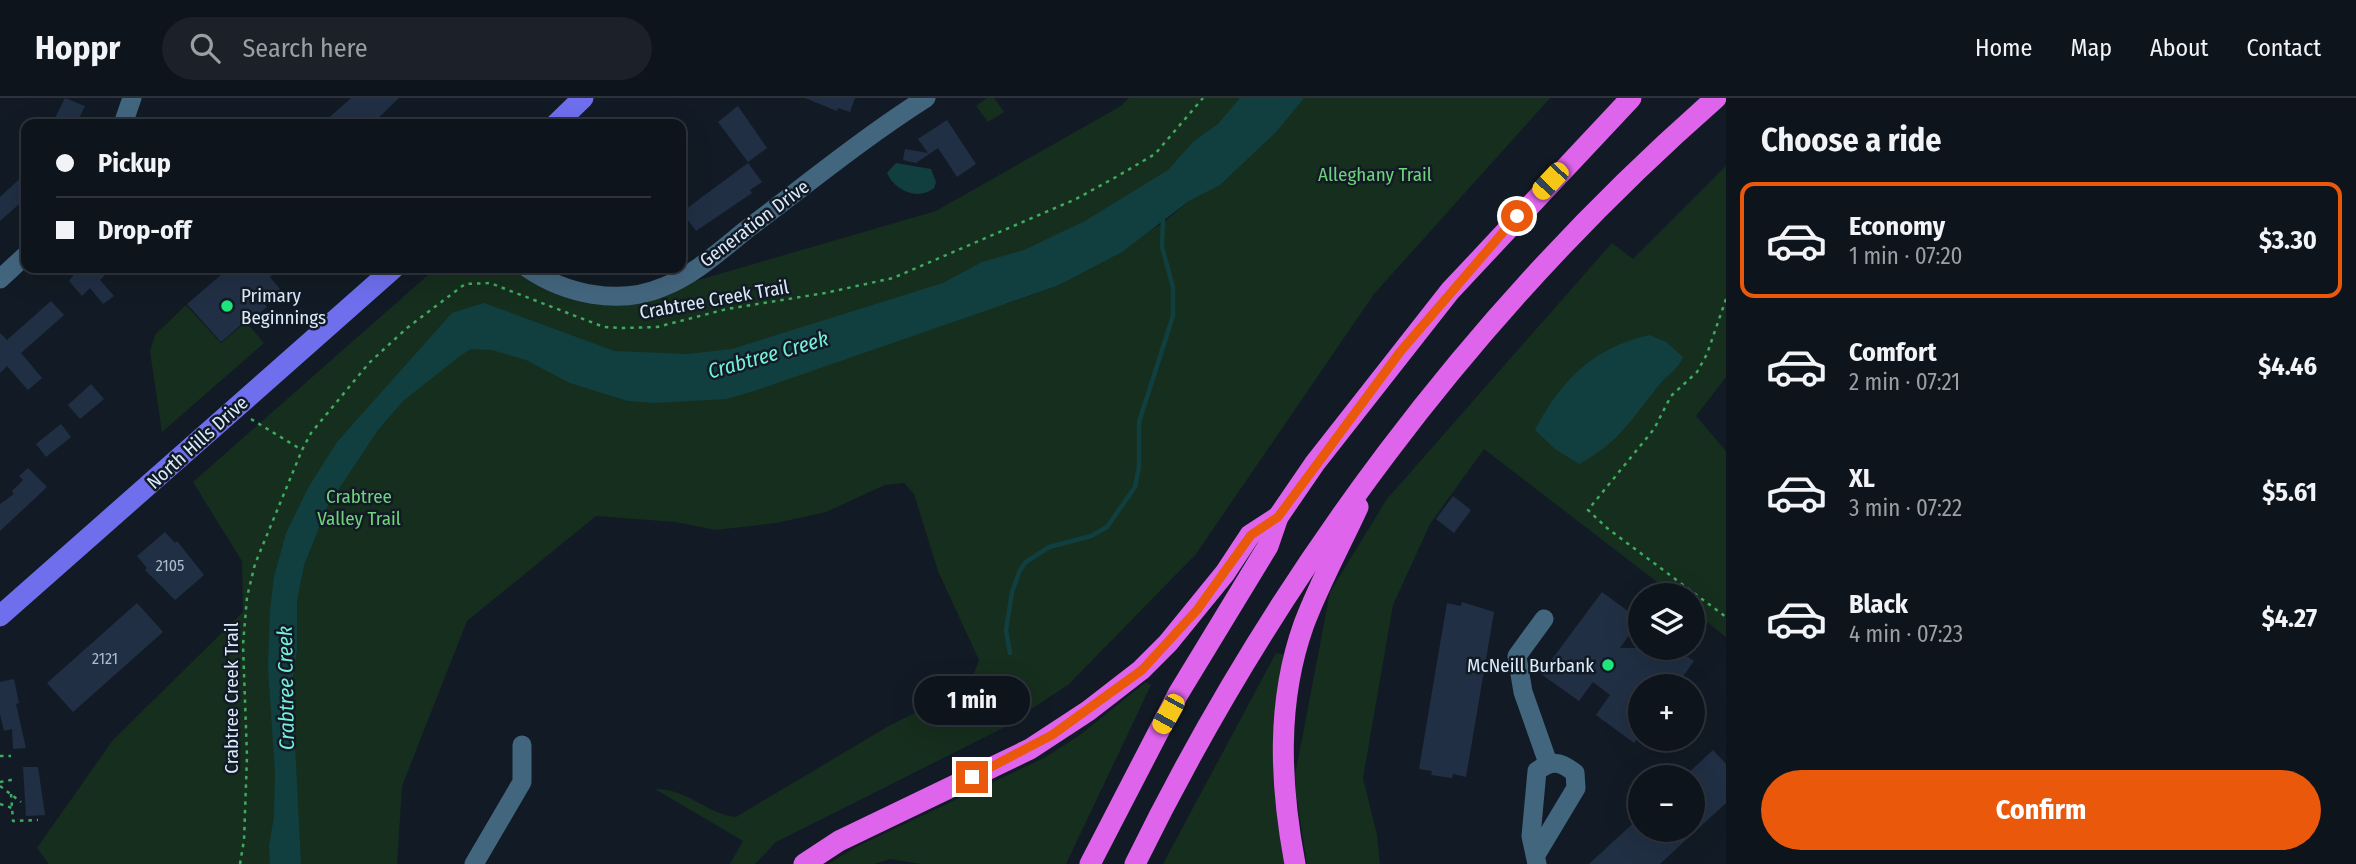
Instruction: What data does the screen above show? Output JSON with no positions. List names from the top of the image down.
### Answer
{
  "streets": {
    "main road": ["North Hills Drive"],
    "street": ["Generation Drive"],
    "path": ["Crabtree Creek Trail"]
  },
  "water": ["Crabtree Creek"],
  "parks": ["Alleghany Trail", "Crabtree Valley Trail"],
  "places": ["Primary Beginnings", "McNeill Burbank"],
  "house_numbers": ["2105", "2121"],
  "page": {
    "header": "Hoppr",
    "search": "Search here",
    "nav": [
      "Home",
      "Map",
      "About",
      "Contact"
    ],
    "heading": "Choose a ride",
    "banner": ["Pickup", "Drop-off"],
    "list": [
      {
        "name": "Economy",
        "note": "1 min · 07:20",
        "value": "$3.30"
      },
      {
        "name": "Comfort",
        "note": "2 min · 07:21",
        "value": "$4.46"
      },
      {
        "name": "XL",
        "note": "3 min · 07:22",
        "value": "$5.61"
      },
      {
        "name": "Black",
        "note": "4 min · 07:23",
        "value": "$4.27"
      }
    ],
    "map_buttons": ["+", "−"],
    "bubble": "1 min",
    "buttons": "Confirm"
  }
}
